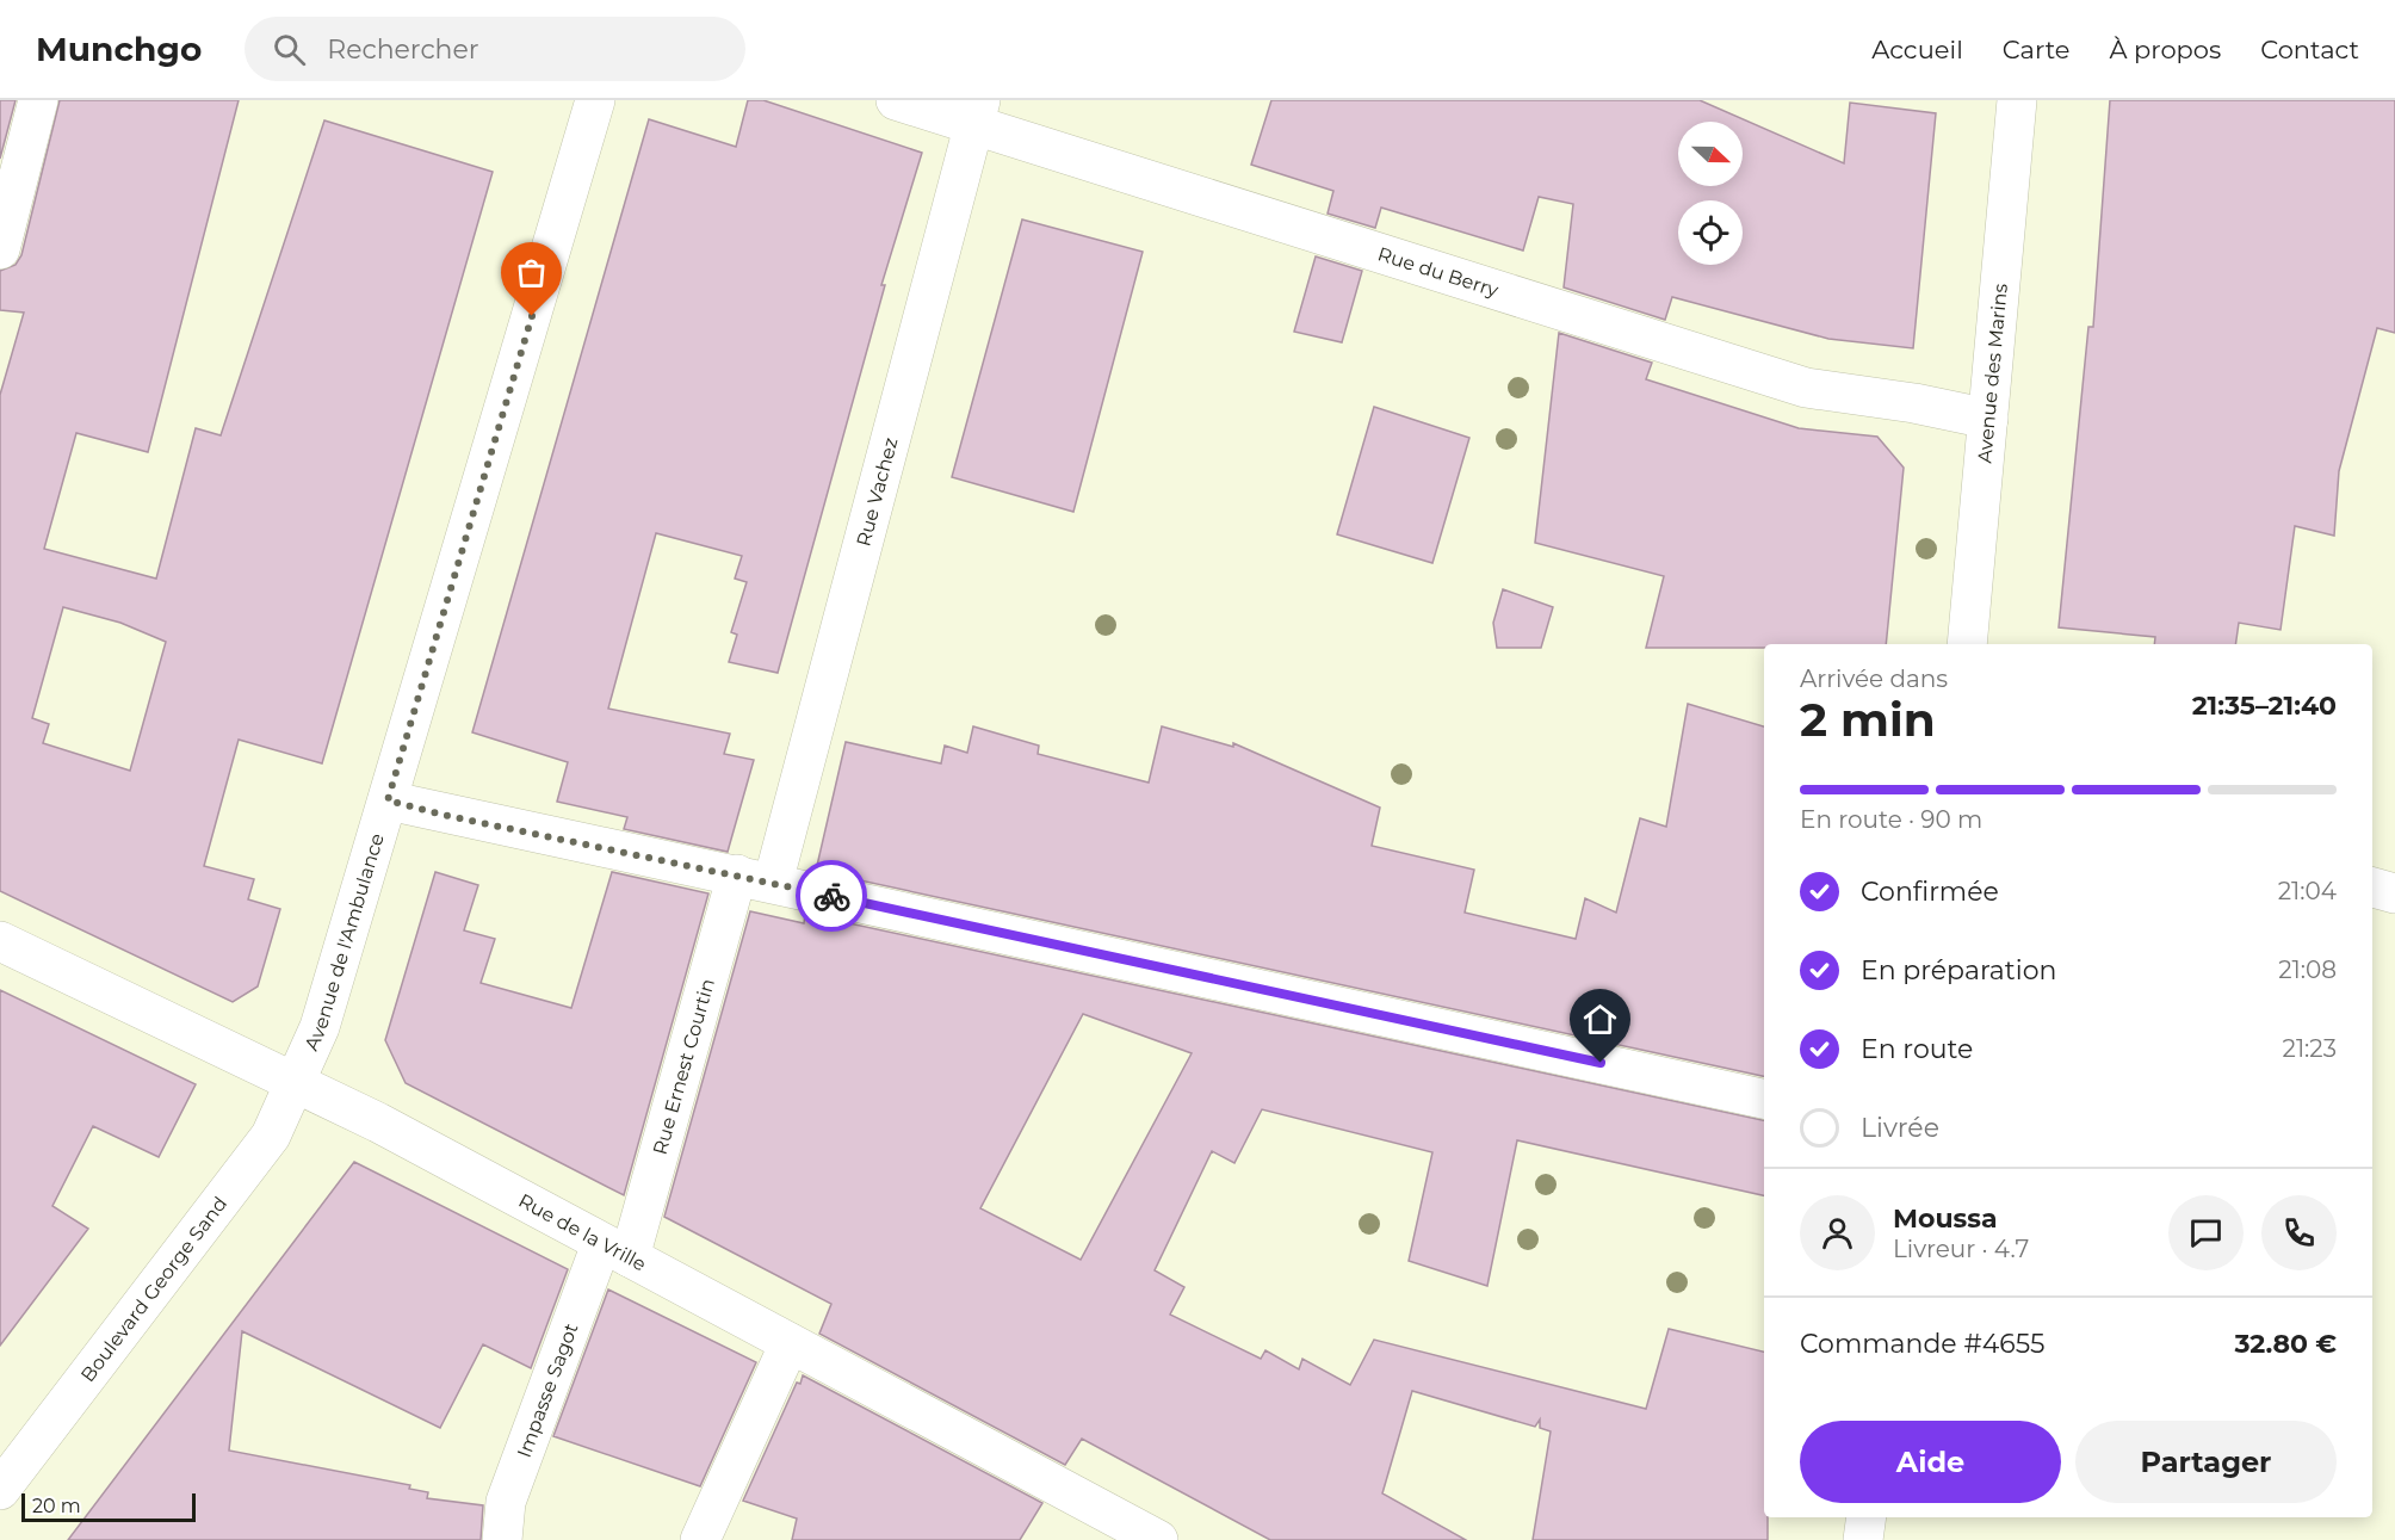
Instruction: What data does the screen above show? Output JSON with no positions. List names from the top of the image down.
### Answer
{
  "streets": {
    "street": [
      "Rue du Berry",
      "Avenue des Marins",
      "Rue Vachez",
      "Avenue de l'Ambulance",
      "Rue Ernest Courtin",
      "Rue de la Vrille",
      "Boulevard George Sand",
      "Impasse Sagot"
    ]
  },
  "crossings": [
    ["Rue du Berry", "Avenue des Marins"],
    ["Rue du Berry", "Rue Vachez"],
    ["Rue Vachez", "Rue Ernest Courtin"],
    ["Avenue de l'Ambulance", "Rue de la Vrille"],
    ["Avenue de l'Ambulance", "Boulevard George Sand"],
    ["Rue Ernest Courtin", "Rue de la Vrille"],
    ["Rue Ernest Courtin", "Impasse Sagot"],
    ["Rue de la Vrille", "Boulevard George Sand"],
    ["Rue de la Vrille", "Impasse Sagot"]
  ],
  "scale_bar": "20 m",
  "north": "right",
  "page": {
    "header": "Munchgo",
    "search": "Rechercher",
    "nav": [
      "Accueil",
      "Carte",
      "À propos",
      "Contact"
    ],
    "heading": ["2 min", "Arrivée dans", "21:35–21:40"],
    "panel": [
      "Moussa",
      "Livreur · 4.7",
      "Commande #4655",
      "32.80 €"
    ],
    "bar": "En route · 90 m",
    "list": [
      ["Confirmée", "21:04"],
      ["En préparation", "21:08"],
      ["En route", "21:23"],
      "Livrée"
    ],
    "buttons": ["Aide", "Partager"],
    "scale": "20 m"
  }
}
